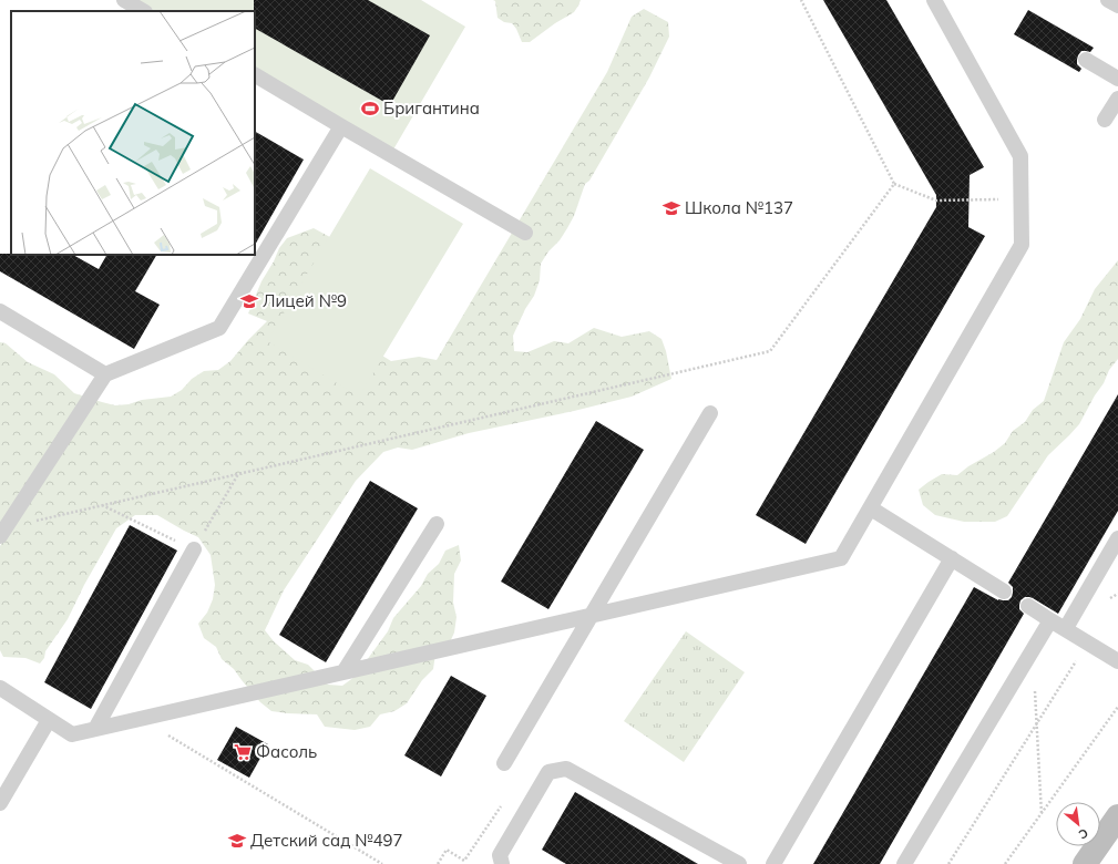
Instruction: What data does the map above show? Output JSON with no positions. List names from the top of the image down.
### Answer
{
  "places": {
    "sports": ["Бригантина"],
    "school or university": ["Школа №137", "Лицей №9", "Детский сад №497"],
    "supermarket": ["Фасоль"]
  },
  "north": "bottom right"
}
